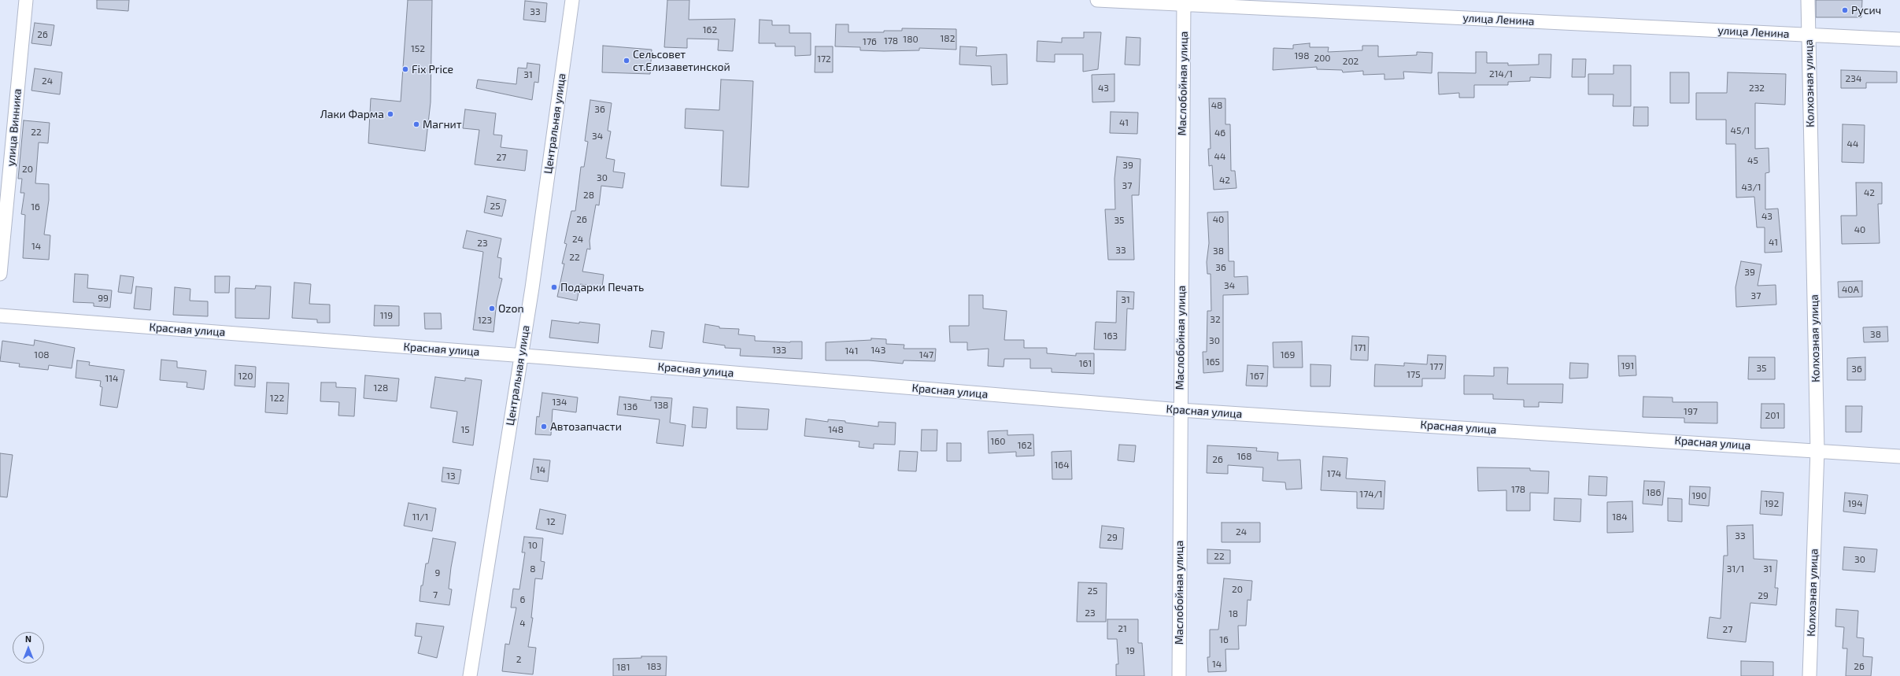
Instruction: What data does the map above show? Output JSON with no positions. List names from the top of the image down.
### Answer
{
  "streets": {
    "street": [
      "улица Ленина",
      "Маслобойная улица",
      "Колхозная улица",
      "Центральная улица",
      "улица Винника",
      "Красная улица"
    ]
  },
  "crossings": [
    ["улица Ленина", "Маслобойная улица"],
    ["улица Ленина", "Колхозная улица"],
    ["Маслобойная улица", "Красная улица"],
    ["Колхозная улица", "Красная улица"],
    ["Центральная улица", "Красная улица"]
  ],
  "places": [
    "Русич",
    "Сельсовет ст.Елизаветинской",
    "Fix Price",
    "Лаки Фарма",
    "Магнит",
    "Подарки Печать",
    "Ozon",
    "Автозапчасти"
  ],
  "house_numbers": [
    "33",
    "162",
    "26",
    "182",
    "180",
    "178",
    "176",
    "152",
    "198",
    "200",
    "172",
    "202",
    "214/1",
    "31",
    "234",
    "24",
    "43",
    "232",
    "48",
    "36",
    "41",
    "45/1",
    "22",
    "46",
    "34",
    "44",
    "44",
    "27",
    "45",
    "39",
    "20",
    "30",
    "42",
    "37",
    "43/1",
    "42",
    "28",
    "25",
    "16",
    "43",
    "26",
    "40",
    "35",
    "40",
    "24",
    "41",
    "23",
    "14",
    "33",
    "38",
    "22",
    "36",
    "39",
    "34",
    "40А",
    "37",
    "99",
    "31",
    "119",
    "32",
    "123",
    "38",
    "163",
    "30",
    "171",
    "133",
    "143",
    "141",
    "108",
    "147",
    "169",
    "165",
    "161",
    "191",
    "177",
    "35",
    "36",
    "175",
    "120",
    "167",
    "114",
    "128",
    "122",
    "134",
    "138",
    "136",
    "197",
    "201",
    "15",
    "148",
    "160",
    "162",
    "168",
    "26",
    "164",
    "14",
    "174",
    "13",
    "178",
    "186",
    "174/1",
    "190",
    "192",
    "194",
    "11/1",
    "184",
    "12",
    "24",
    "33",
    "29",
    "10",
    "22",
    "30",
    "8",
    "31/1",
    "31",
    "9",
    "20",
    "25",
    "7",
    "29",
    "6",
    "23",
    "18",
    "4",
    "21",
    "27",
    "16",
    "19",
    "2",
    "14",
    "183",
    "26",
    "181"
  ],
  "north": "top"
}
